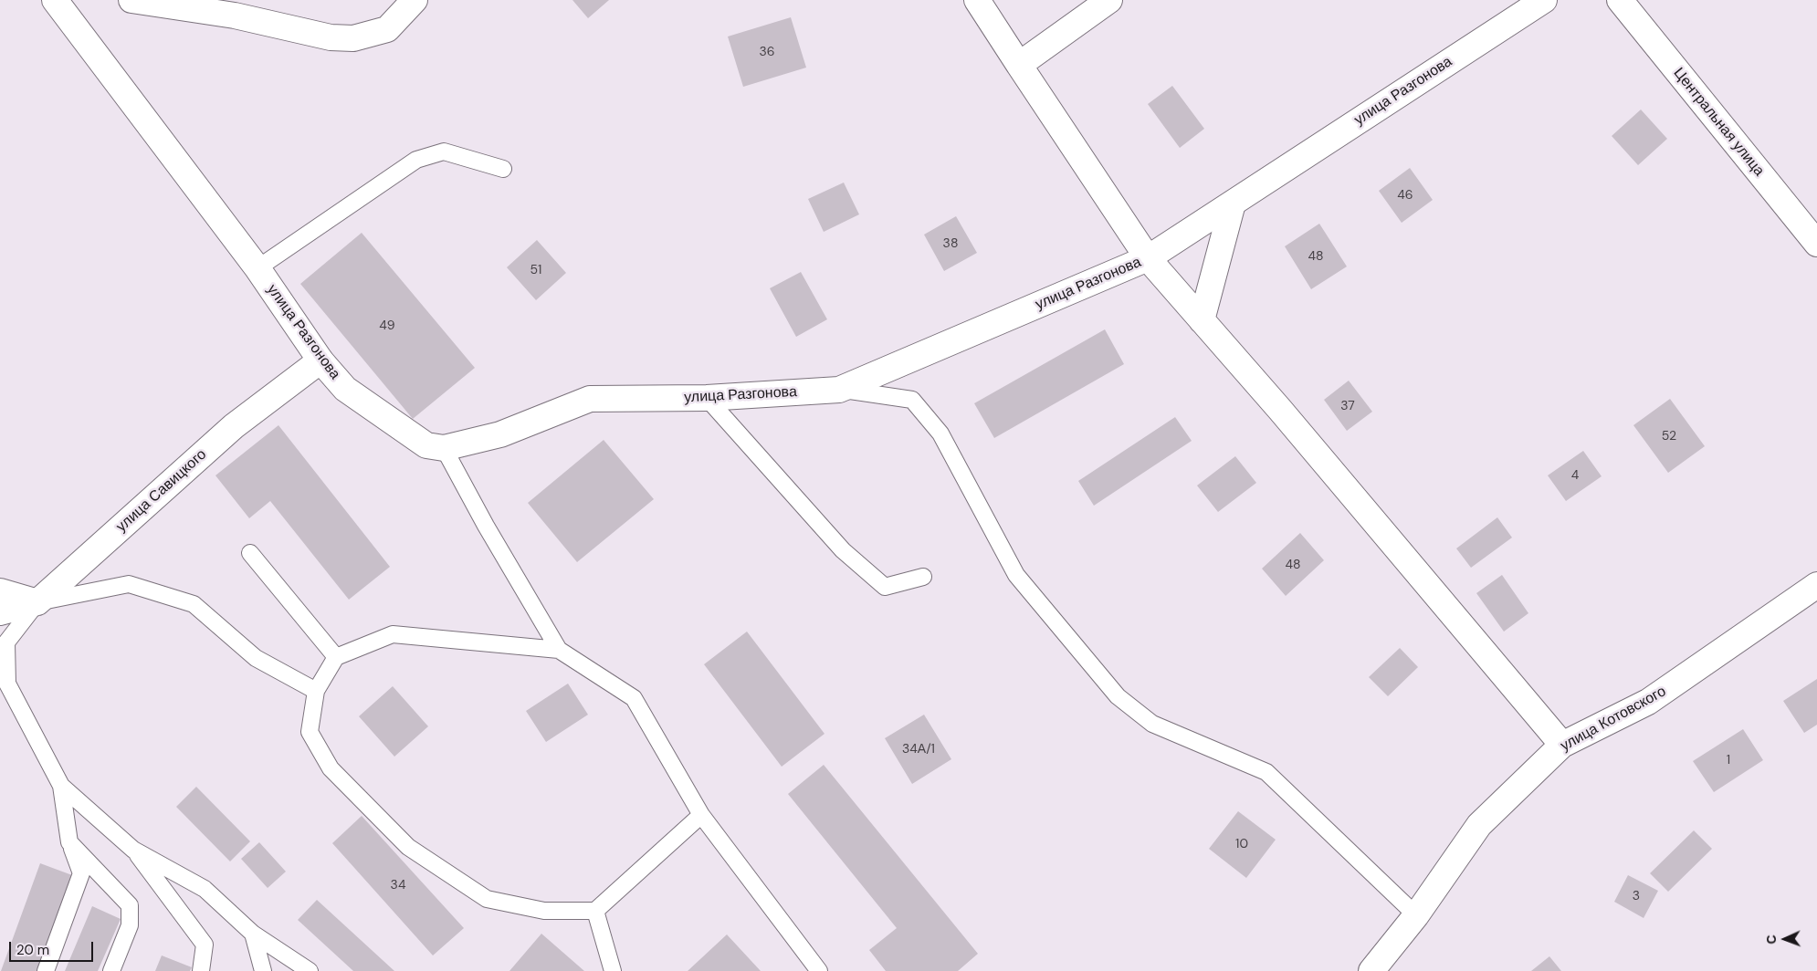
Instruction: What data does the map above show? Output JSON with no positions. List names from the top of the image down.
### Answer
{
  "streets": {
    "street": [
      "улица Разгонова",
      "Центральная улица",
      "улица Савицкого",
      "улица Котовского"
    ]
  },
  "crossings": [
    ["улица Разгонова", "улица Савицкого"]
  ],
  "house_numbers": [
    "36",
    "46",
    "38",
    "48",
    "51",
    "49",
    "37",
    "52",
    "4",
    "48",
    "34А/1",
    "1",
    "10",
    "34",
    "3"
  ],
  "scale_bar": "20 m",
  "north": "left"
}
